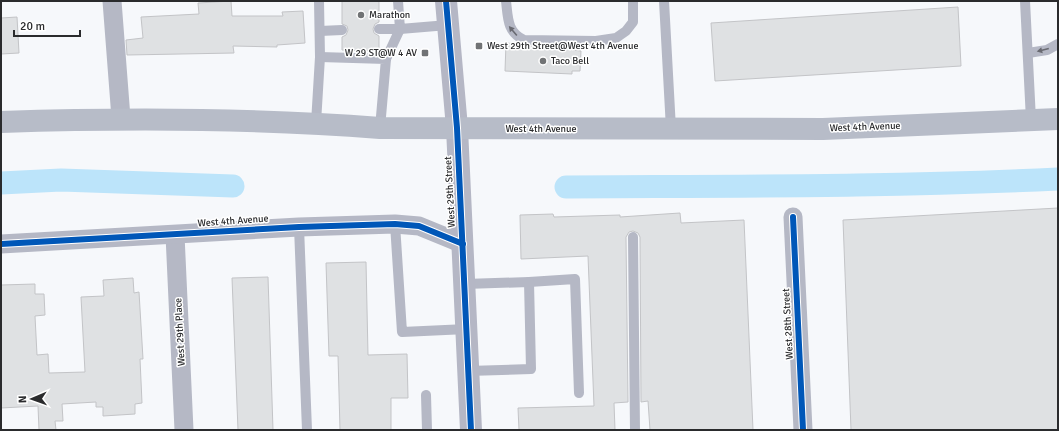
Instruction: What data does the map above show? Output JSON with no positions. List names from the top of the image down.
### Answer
{
  "streets": {
    "main road": ["West 4th Avenue"],
    "street": ["West 29th Street", "West 28th Street", "West 29th Place"]
  },
  "crossings": [
    ["West 4th Avenue", "West 29th Street"],
    ["West 4th Avenue", "West 29th Place"]
  ],
  "places": {
    "other": ["Marathon", "Taco Bell"],
    "transit": ["West 29th Street@West 4th Avenue", "W 29 ST@W 4 AV"]
  },
  "scale_bar": "20 m",
  "north": "left"
}
